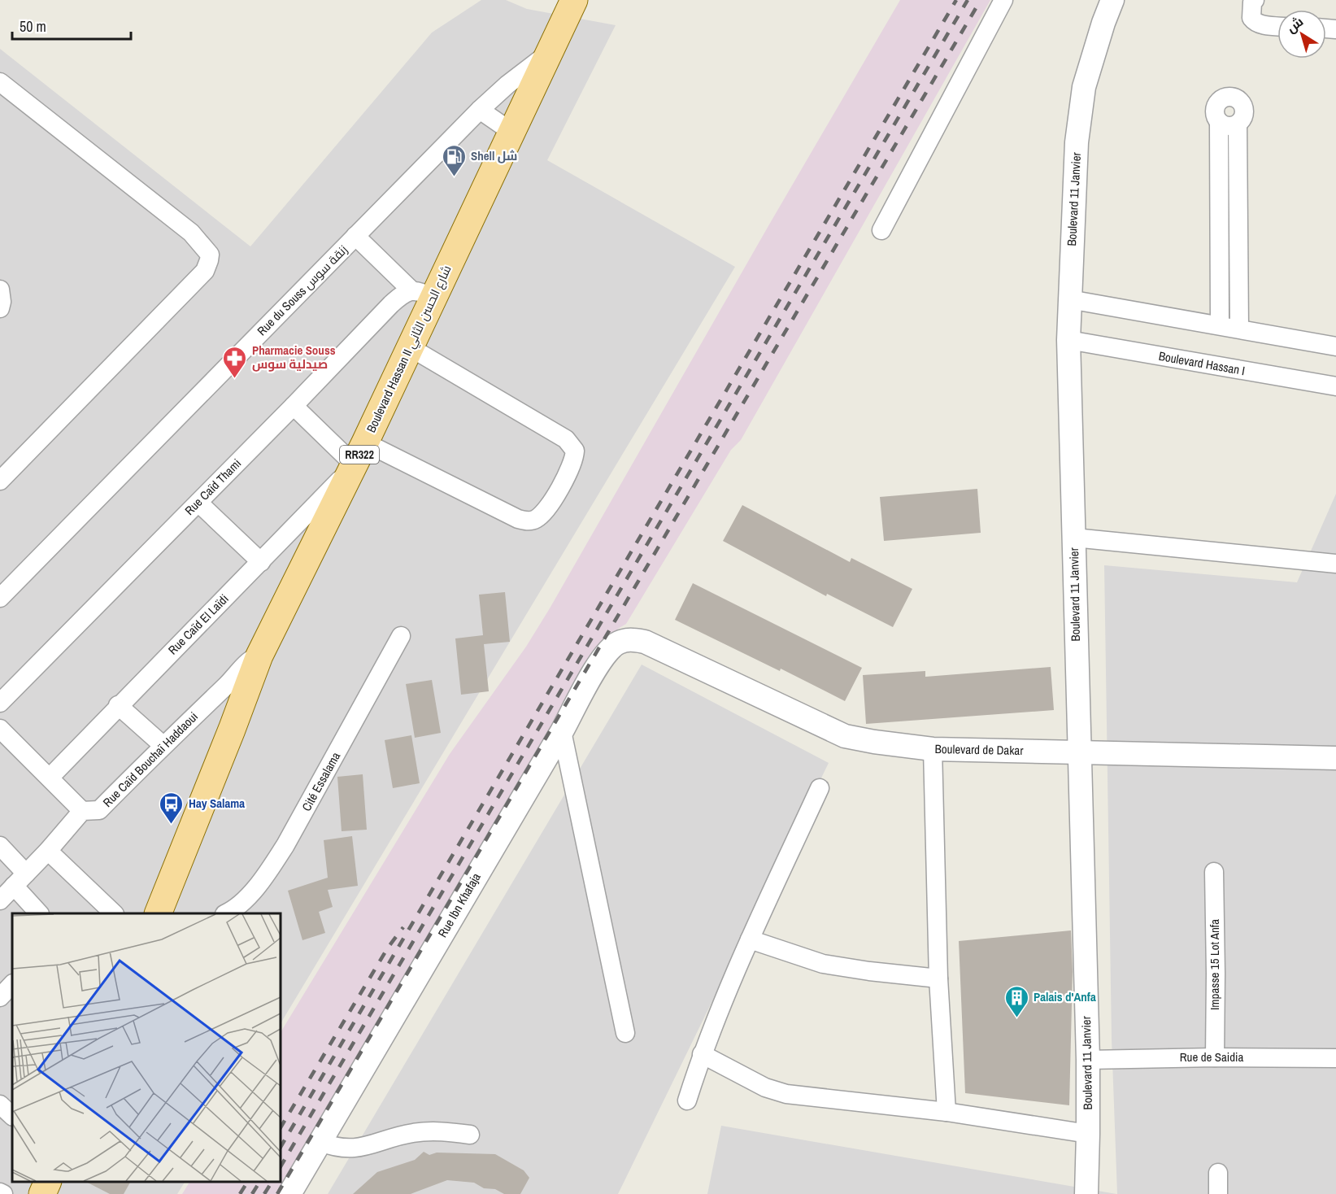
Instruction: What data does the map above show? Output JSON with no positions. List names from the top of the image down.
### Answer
{
  "streets": {
    "main road": ["Boulevard Hassan II شارع الحسن الثاني", "RR322"],
    "street": [
      "Boulevard 11 Janvier",
      "Rue du Souss زنقة سوس",
      "Boulevard Hassan I",
      "Rue Caïd Thami",
      "Rue Caïd El Laïdi",
      "Boulevard de Dakar",
      "Rue Caïd Bouchaï Haddaoui",
      "Cité Essalama",
      "Rue Ibn Khafaja",
      "Impasse 15 Lot Anfa",
      "Rue de Saidia"
    ]
  },
  "crossings": [
    ["Boulevard 11 Janvier", "Boulevard Hassan I"],
    ["Boulevard 11 Janvier", "Boulevard de Dakar"],
    ["Boulevard 11 Janvier", "Rue de Saidia"],
    ["Rue du Souss زنقة سوس", "Boulevard Hassan II شارع الحسن الثاني"],
    ["Boulevard Hassan II شارع الحسن الثاني", "Rue Caïd Thami"],
    ["Boulevard Hassan II شارع الحسن الثاني", "Rue Caïd El Laïdi"],
    ["Boulevard Hassan II شارع الحسن الثاني", "Rue Caïd Bouchaï Haddaoui"],
    ["Boulevard de Dakar", "Rue Ibn Khafaja"],
    ["Impasse 15 Lot Anfa", "Rue de Saidia"]
  ],
  "places": {
    "fuel station": ["Shell شل"],
    "pharmacy": ["Pharmacie Souss صيدلية سوس"],
    "bus stop": ["Hay Salama"],
    "building": ["Palais d'Anfa"]
  },
  "scale_bar": "50 m",
  "north": "top left"
}
